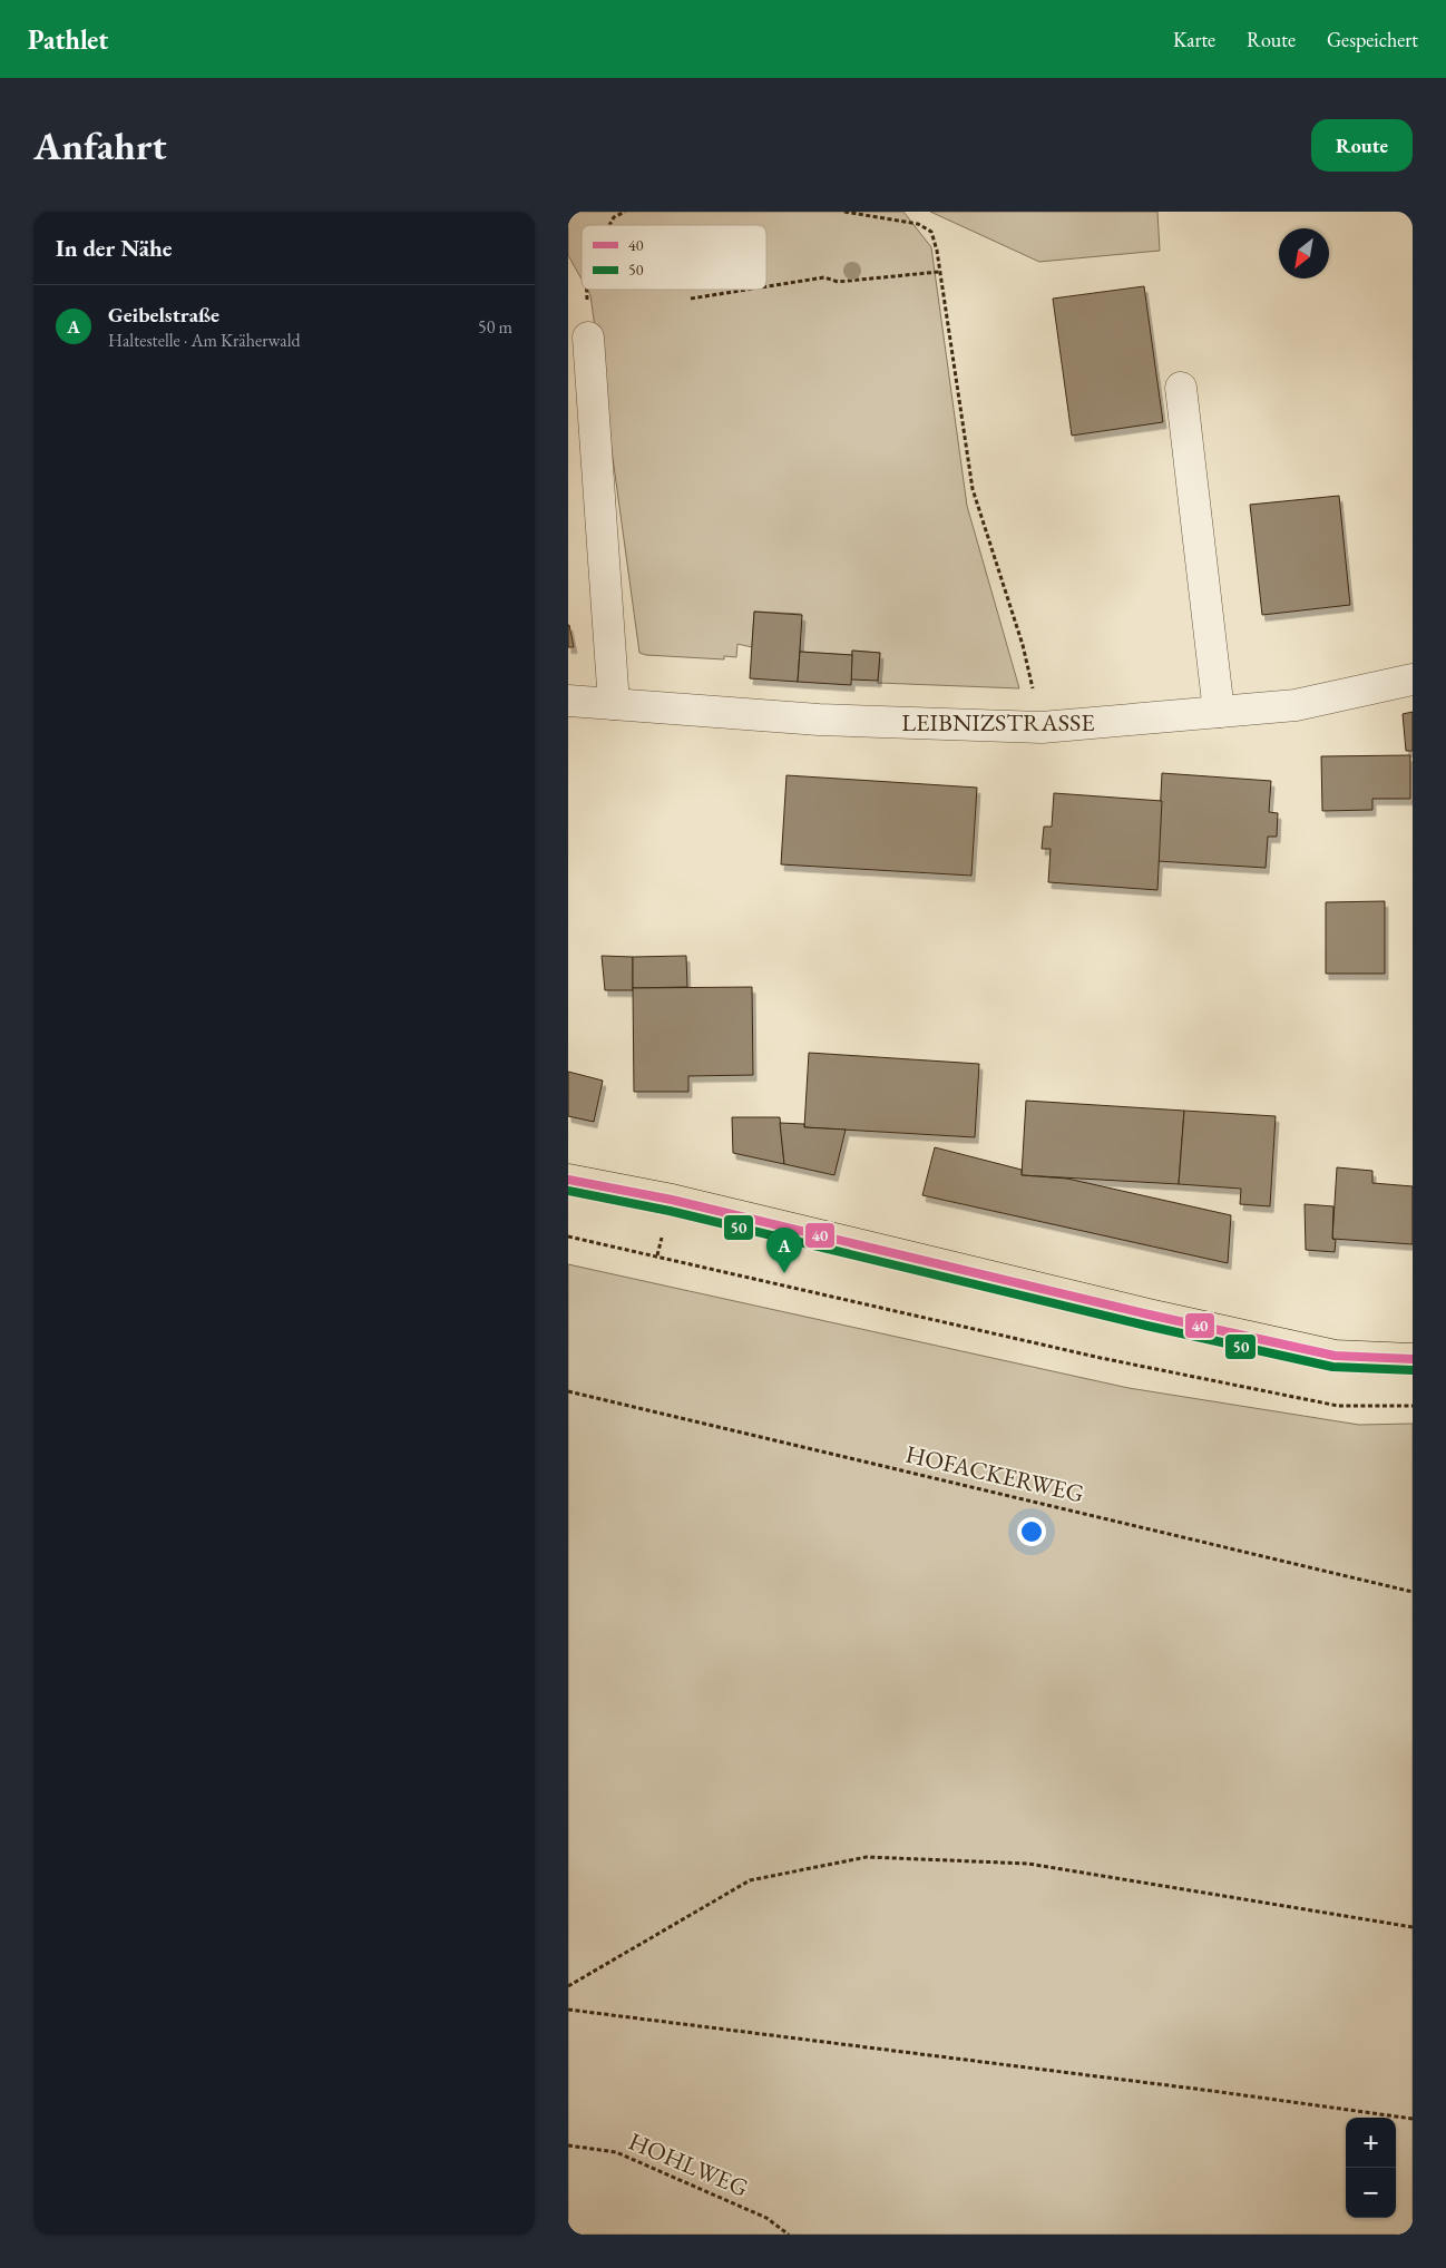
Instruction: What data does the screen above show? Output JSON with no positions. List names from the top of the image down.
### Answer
{
  "streets": {
    "street": ["LEIBNIZSTRASSE"],
    "path": ["HOFACKERWEG", "HOHLWEG"]
  },
  "lines": ["transit line 40", "transit line 50"],
  "legend": ["40", "50"],
  "north": "bottom left",
  "page": {
    "header": "Pathlet",
    "nav": ["Karte", "Route", "Gespeichert"],
    "buttons": "Route",
    "title": "Anfahrt",
    "heading": "In der Nähe",
    "list": [
      {
        "mark": "A",
        "name": "Geibelstraße",
        "note": "Haltestelle · Am Kräherwald",
        "value": "50 m"
      }
    ],
    "pins": "A",
    "map_buttons": ["+", "−"]
  }
}
